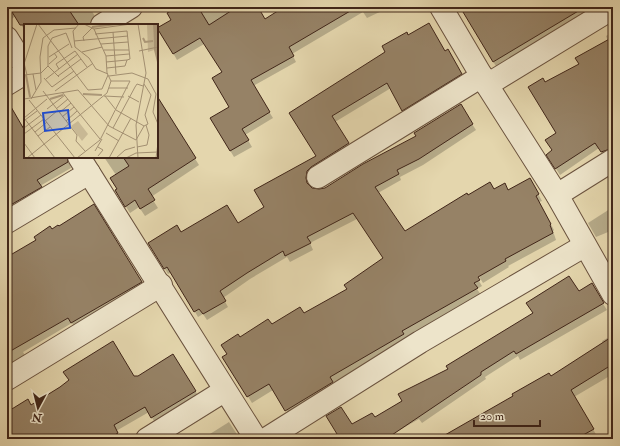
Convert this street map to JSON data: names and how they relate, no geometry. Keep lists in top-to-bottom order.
{
  "scale_bar": "20 m",
  "north": "bottom"
}
